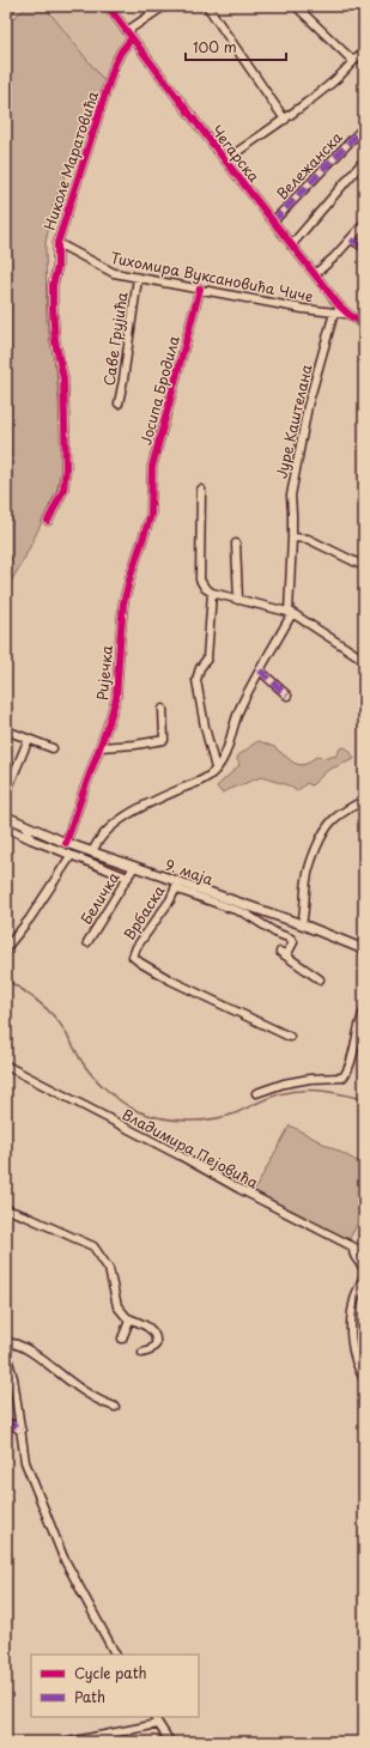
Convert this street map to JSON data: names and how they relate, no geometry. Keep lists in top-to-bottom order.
{
  "streets": {
    "main road": ["9. маја"],
    "street": [
      "Чегарска",
      "Николе Маратовића",
      "Вележанска",
      "Тихомира Вуксановића Чиче",
      "Саве Грујића",
      "Јосипа Бродила",
      "Јуре Каштелана",
      "Ријечка",
      "Беличка",
      "Врбаска",
      "Владимира Пејовића"
    ]
  },
  "crossings": [
    ["Чегарска", "Николе Маратовића"],
    ["Чегарска", "Вележанска"],
    ["Чегарска", "Тихомира Вуксановића Чиче"],
    ["Николе Маратовића", "Тихомира Вуксановића Чиче"],
    ["Тихомира Вуксановића Чиче", "Саве Грујића"],
    ["Тихомира Вуксановића Чиче", "Јосипа Бродила"],
    ["Тихомира Вуксановића Чиче", "Јуре Каштелана"],
    ["Јосипа Бродила", "Ријечка"],
    ["Ријечка", "9. маја"],
    ["9. маја", "Беличка"],
    ["9. маја", "Врбаска"]
  ],
  "legend": ["Cycle path", "Path"],
  "scale_bar": "100 m"
}
